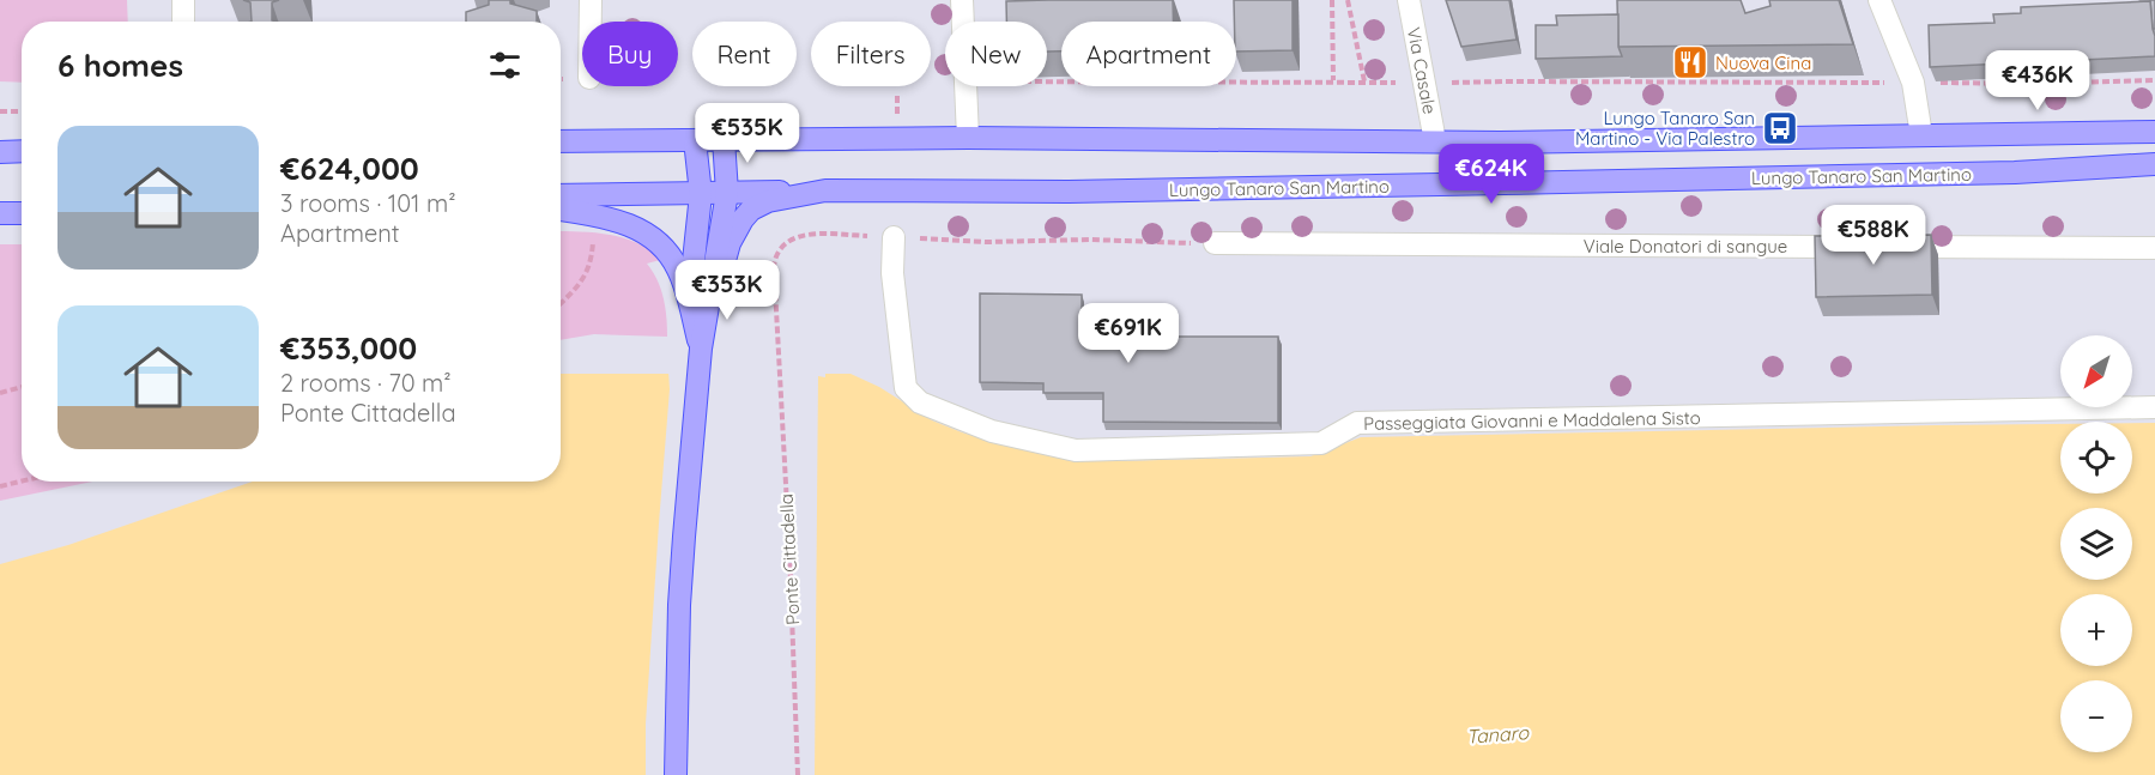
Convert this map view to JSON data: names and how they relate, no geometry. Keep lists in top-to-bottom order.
{
  "streets": {
    "main road": ["Lungo Tanaro San Martino"],
    "street": ["Via Casale", "Viale Donatori di sangue", "Passeggiata Giovanni e Maddalena Sisto"],
    "path": ["Ponte Cittadella"]
  },
  "crossings": [
    ["Viale Donatori di sangue", "Ponte Cittadella"],
    ["Passeggiata Giovanni e Maddalena Sisto", "Ponte Cittadella"]
  ],
  "water": ["Tanaro"],
  "places": {
    "restaurant": ["Nuova Cina"],
    "bus stop": ["Lungo Tanaro San Martino - Via Palestro"]
  },
  "north": "bottom left",
  "page": {
    "chip": [
      "Buy",
      "Rent",
      "Filters",
      "New",
      "Apartment"
    ],
    "heading": "6 homes",
    "price": [
      "€436K",
      "€535K",
      "€624K",
      "€588K",
      "€353K",
      "€691K"
    ],
    "list": [
      {
        "name": "€624,000",
        "note": "3 rooms · 101 m² · Apartment"
      },
      {
        "name": "€353,000",
        "note": "2 rooms · 70 m² · Ponte Cittadella"
      }
    ],
    "map_buttons": ["+", "−"]
  }
}
